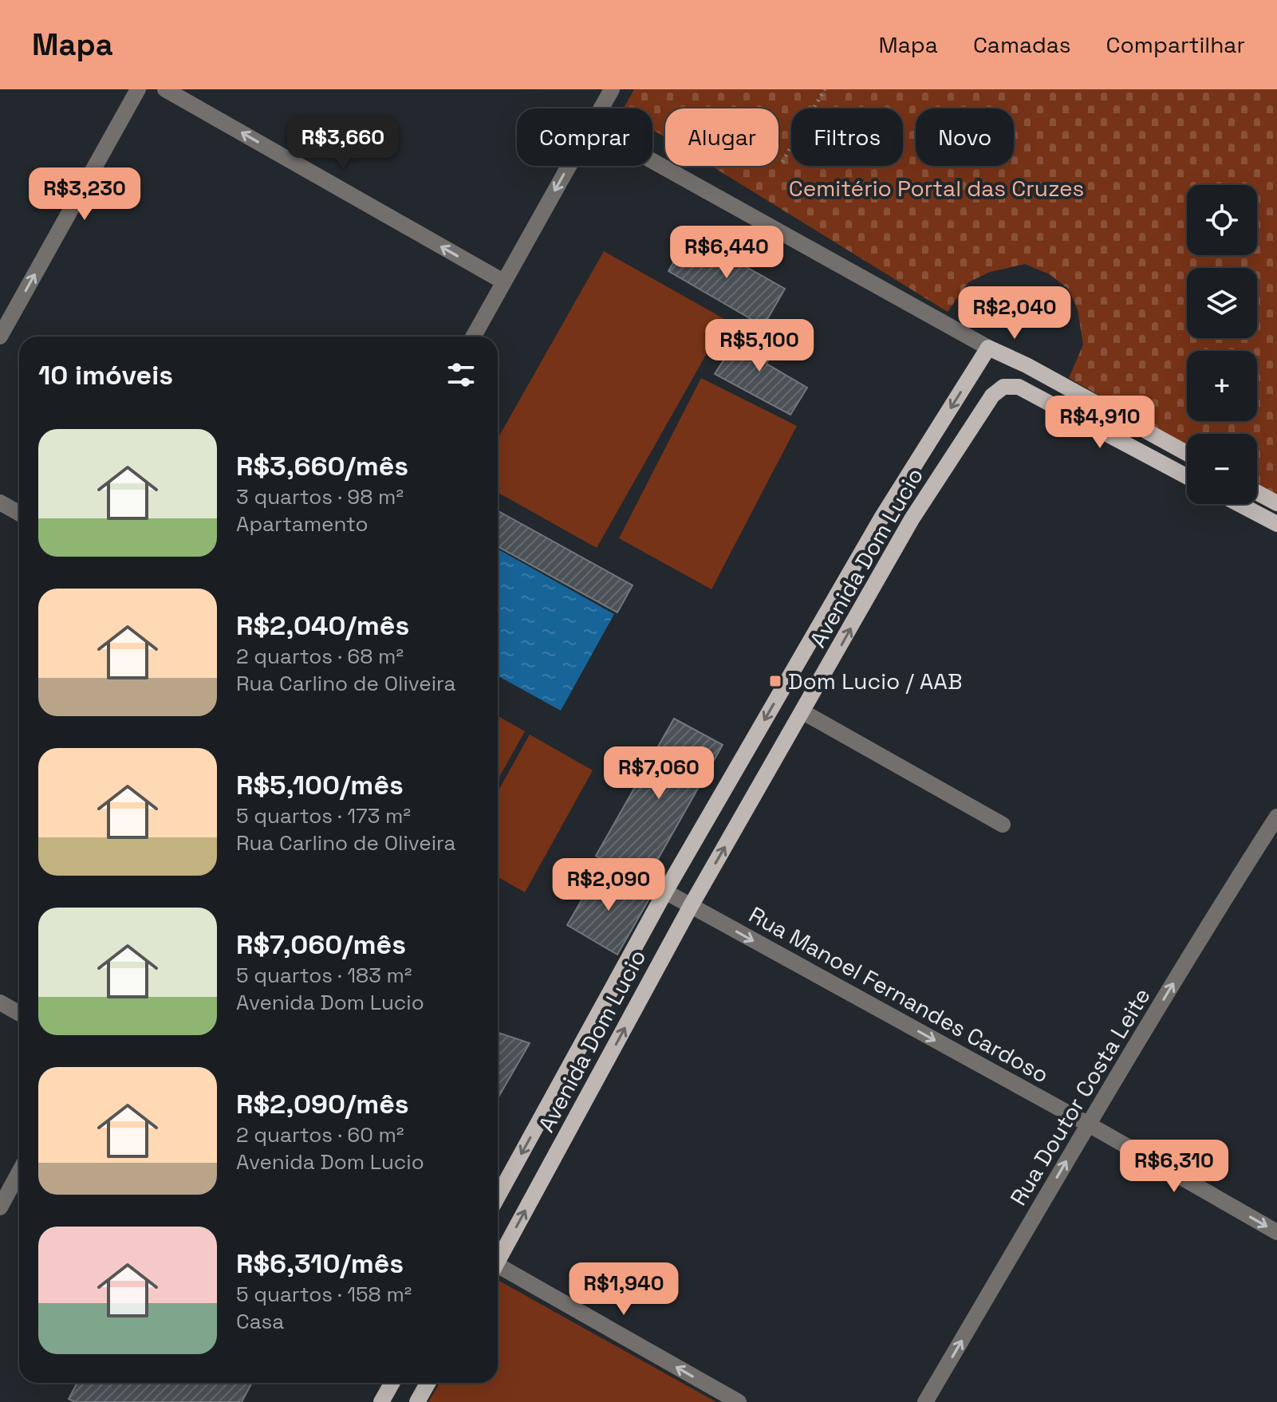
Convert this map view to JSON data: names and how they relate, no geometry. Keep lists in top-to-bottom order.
{
  "streets": {
    "main road": ["Avenida Dom Lucio"],
    "street": ["Rua Manoel Fernandes Cardoso", "Rua Doutor Costa Leite"]
  },
  "crossings": [
    ["Avenida Dom Lucio", "Rua Manoel Fernandes Cardoso"],
    ["Rua Manoel Fernandes Cardoso", "Rua Doutor Costa Leite"]
  ],
  "one_way": ["Rua Manoel Fernandes Cardoso", "Rua Doutor Costa Leite"],
  "parks": ["Cemitério Portal das Cruzes"],
  "places": {
    "transit": ["Dom Lucio / AAB"]
  },
  "page": {
    "header": "Mapa",
    "nav": ["Mapa", "Camadas", "Compartilhar"],
    "chip": [
      "Comprar",
      "Alugar",
      "Filtros",
      "Novo"
    ],
    "price": [
      "R$3,660",
      "R$3,230",
      "R$6,440",
      "R$2,040",
      "R$5,100",
      "R$4,910",
      "R$7,060",
      "R$2,090",
      "R$6,310",
      "R$1,940"
    ],
    "map_buttons": ["+", "−"],
    "heading": "10 imóveis",
    "list": [
      {
        "name": "R$3,660/mês",
        "note": "3 quartos · 98 m² · Apartamento"
      },
      {
        "name": "R$2,040/mês",
        "note": "2 quartos · 68 m² · Rua Carlino de Oliveira"
      },
      {
        "name": "R$5,100/mês",
        "note": "5 quartos · 173 m² · Rua Carlino de Oliveira"
      },
      {
        "name": "R$7,060/mês",
        "note": "5 quartos · 183 m² · Avenida Dom Lucio"
      },
      {
        "name": "R$2,090/mês",
        "note": "2 quartos · 60 m² · Avenida Dom Lucio"
      },
      {
        "name": "R$6,310/mês",
        "note": "5 quartos · 158 m² · Casa"
      }
    ]
  }
}
